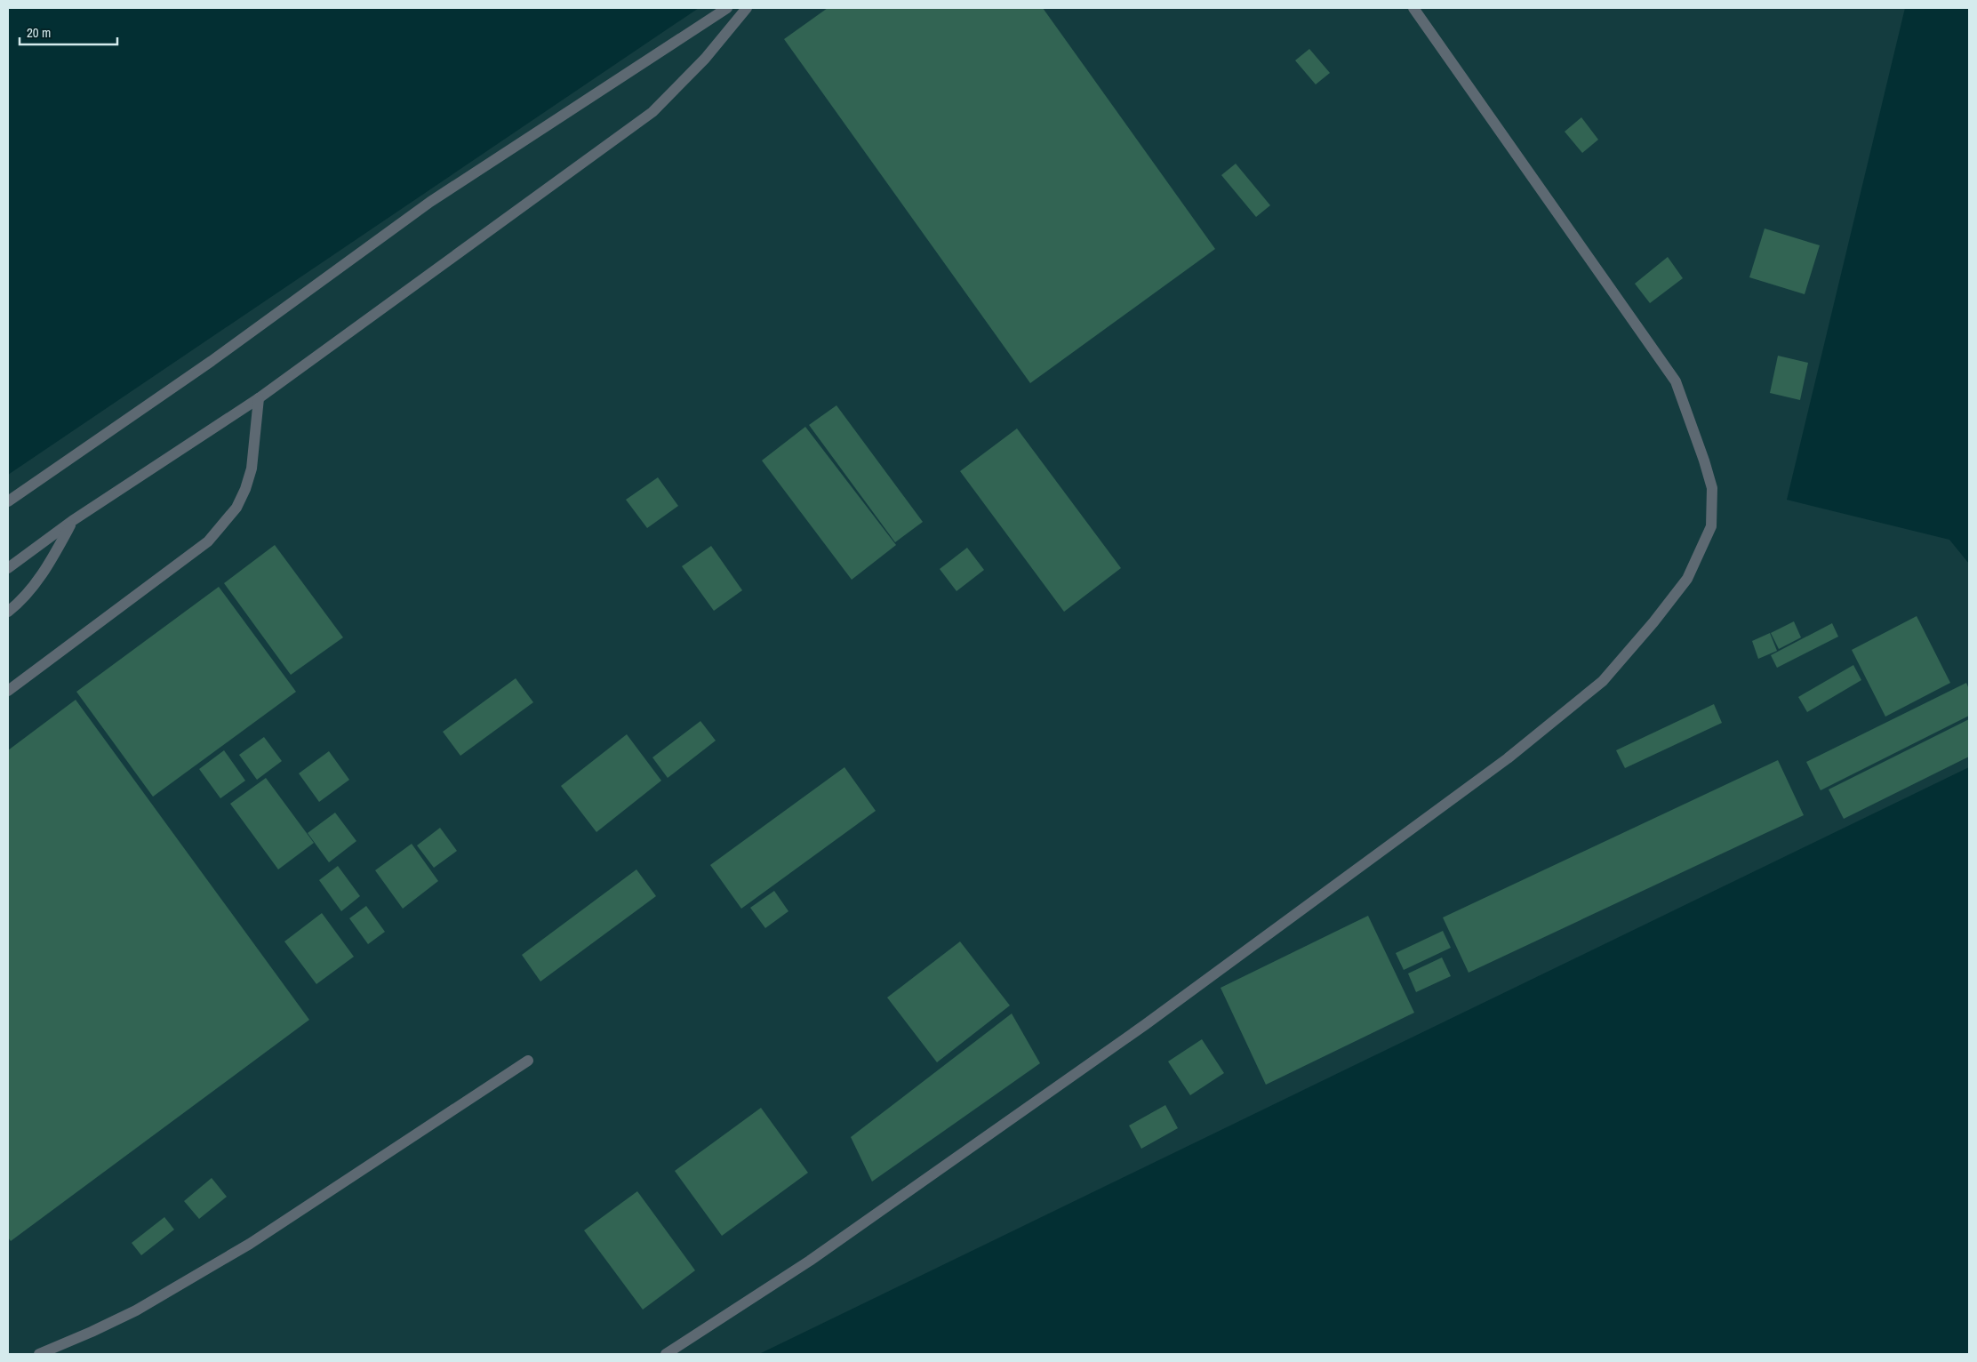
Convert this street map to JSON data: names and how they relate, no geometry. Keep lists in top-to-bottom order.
{
  "scale_bar": "20 m"
}
